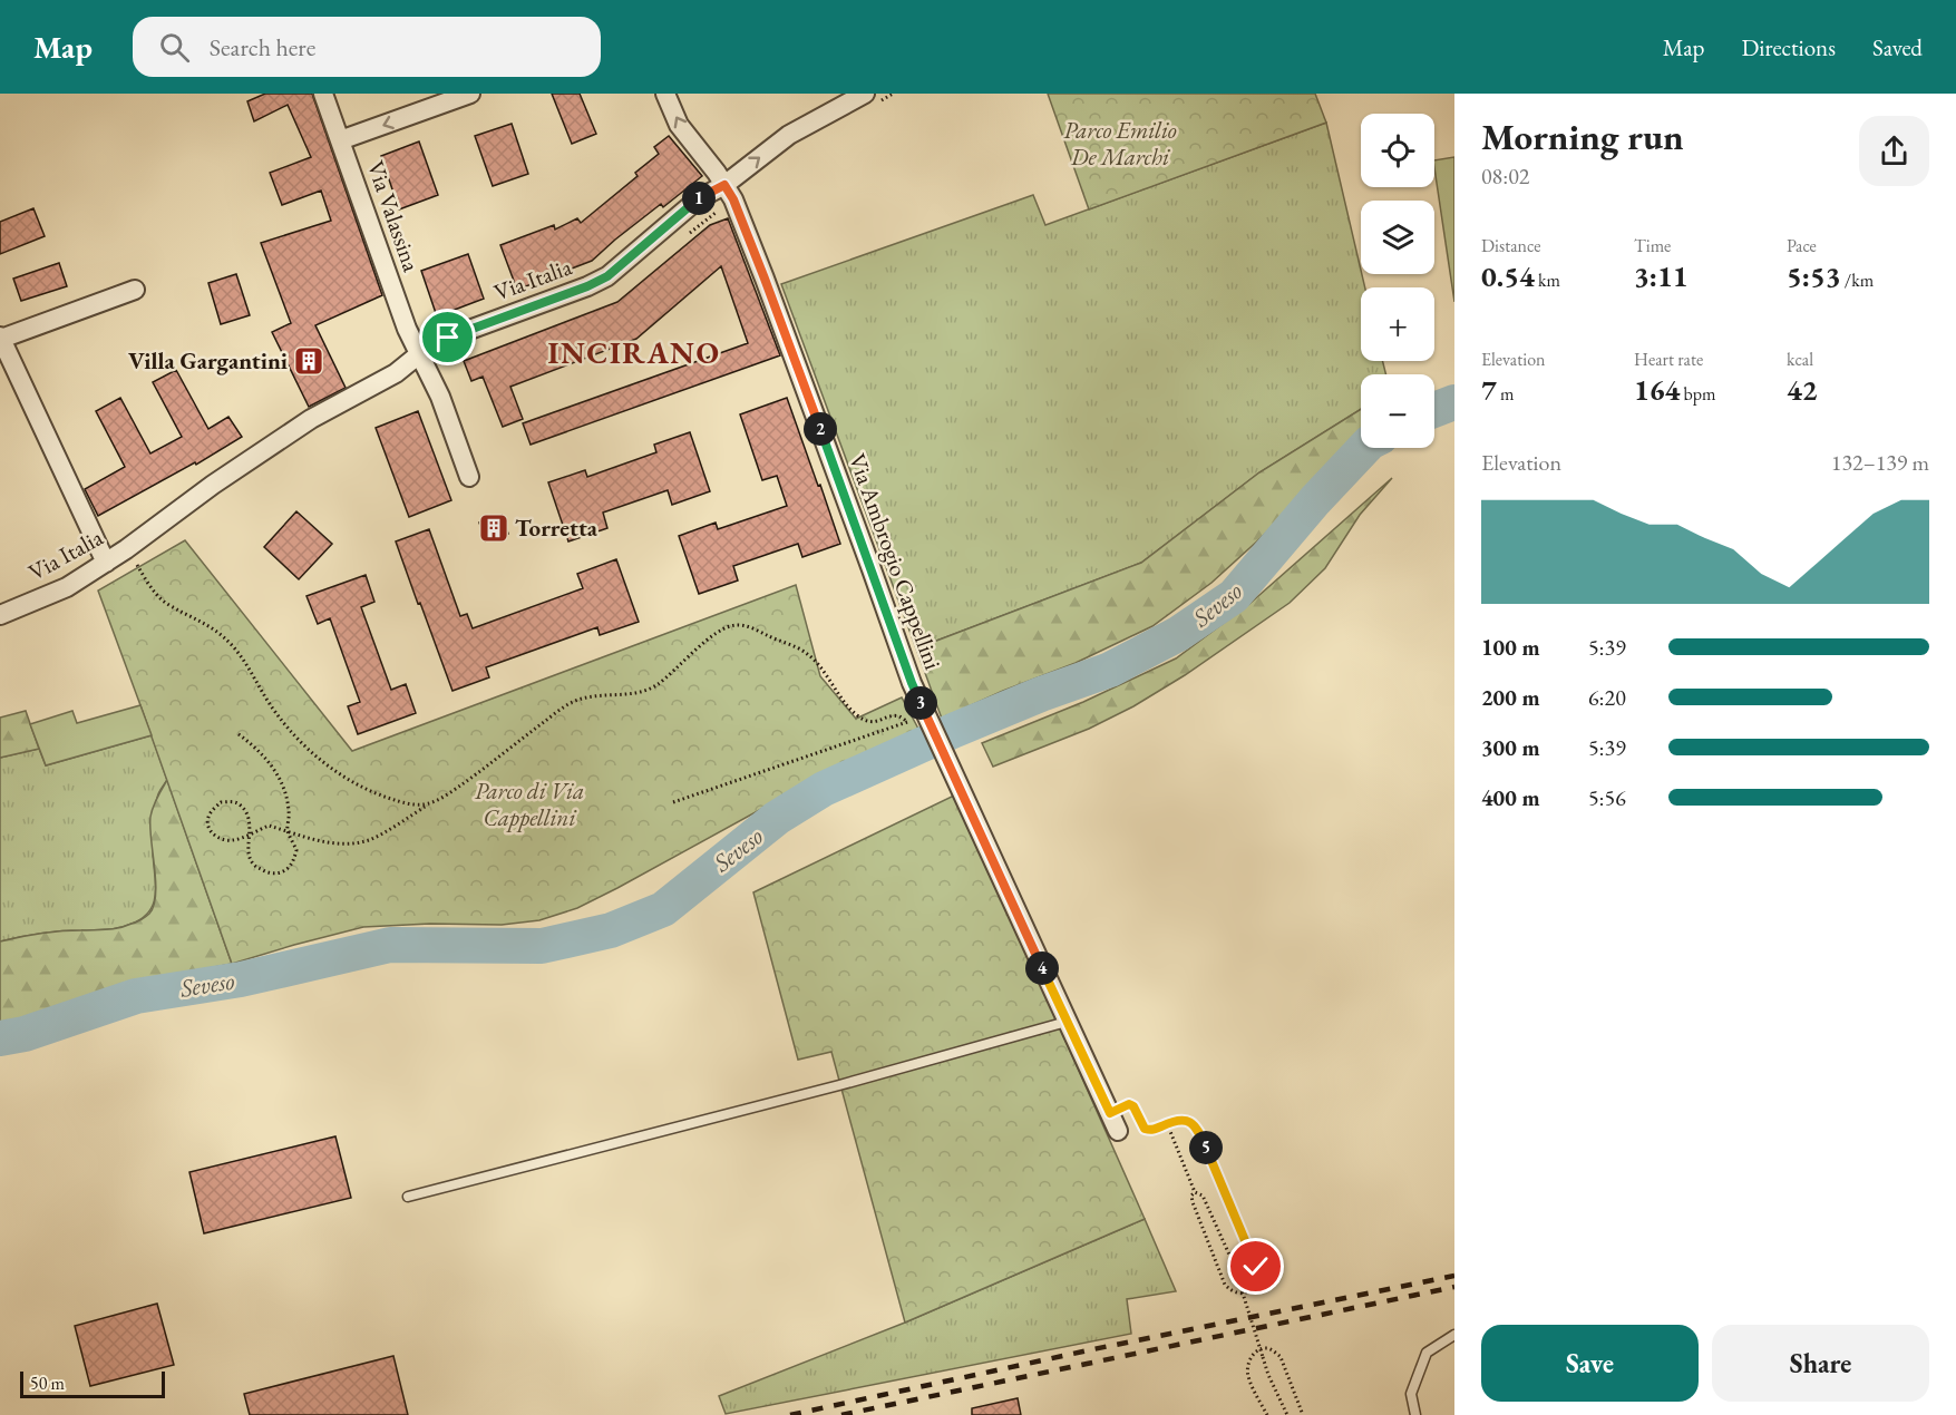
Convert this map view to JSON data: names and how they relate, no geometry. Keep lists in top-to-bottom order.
{
  "streets": {
    "street": ["Via Valassina", "Via Italia", "Via Ambrogio Cappellini"]
  },
  "crossings": [
    ["Via Valassina", "Via Italia"],
    ["Via Italia", "Via Ambrogio Cappellini"]
  ],
  "districts": ["INCIRANO"],
  "water": ["Seveso"],
  "parks": ["Parco Emilio De Marchi", "Parco di Via Cappellini"],
  "places": {
    "building": ["Villa Gargantini", "Torretta"]
  },
  "scale_bar": "50 m",
  "page": {
    "header": "Map",
    "search": "Search here",
    "nav": ["Map", "Directions", "Saved"],
    "heading": ["Morning run", "08:02"],
    "map_buttons": ["+", "−"],
    "pins": [
      "1",
      "2",
      "3",
      "4",
      "5"
    ],
    "stats": [
      ["Distance", "0.54 km"],
      ["Time", "3:11"],
      ["Pace", "5:53 /km"],
      ["Elevation", "7 m"],
      ["Heart rate", "164 bpm"],
      ["kcal", "42"]
    ],
    "chart": ["Elevation", "132–139 m"],
    "list": [
      {
        "name": "100 m",
        "note": "5:39"
      },
      {
        "name": "200 m",
        "note": "6:20"
      },
      {
        "name": "300 m",
        "note": "5:39"
      },
      {
        "name": "400 m",
        "note": "5:56"
      }
    ],
    "buttons": ["Save", "Share"],
    "scale": "50 m"
  }
}
